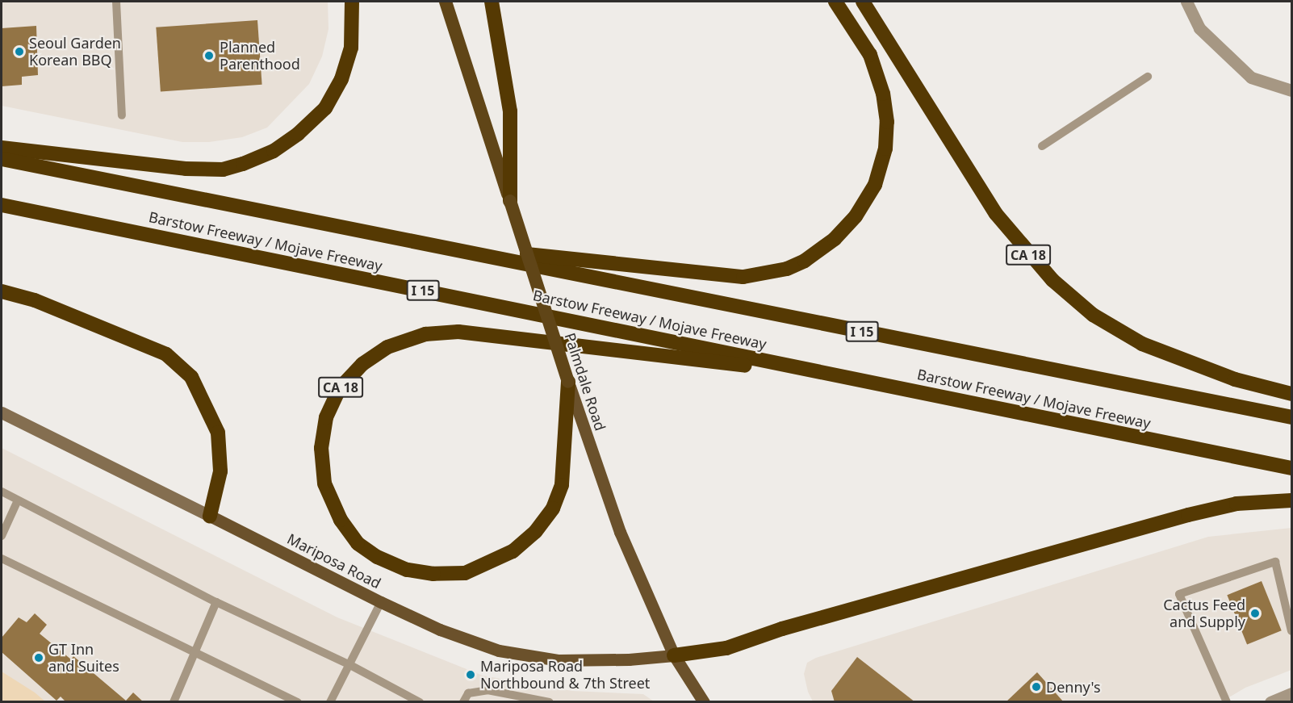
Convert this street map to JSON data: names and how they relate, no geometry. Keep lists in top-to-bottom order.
{
  "streets": {
    "highway": [
      "Barstow Freeway / Mojave Freeway",
      "CA 18",
      "I 15",
      "Palmdale Road"
    ],
    "main road": ["Mariposa Road"]
  },
  "crossings": [
    ["Barstow Freeway / Mojave Freeway", "CA 18"],
    ["CA 18", "Palmdale Road"],
    ["Palmdale Road", "Mariposa Road"]
  ],
  "places": [
    "Seoul Garden Korean BBQ",
    "Planned Parenthood",
    "Cactus Feed and Supply",
    "GT Inn and Suites",
    "Mariposa Road Northbound & 7th Street",
    "Denny's"
  ]
}
